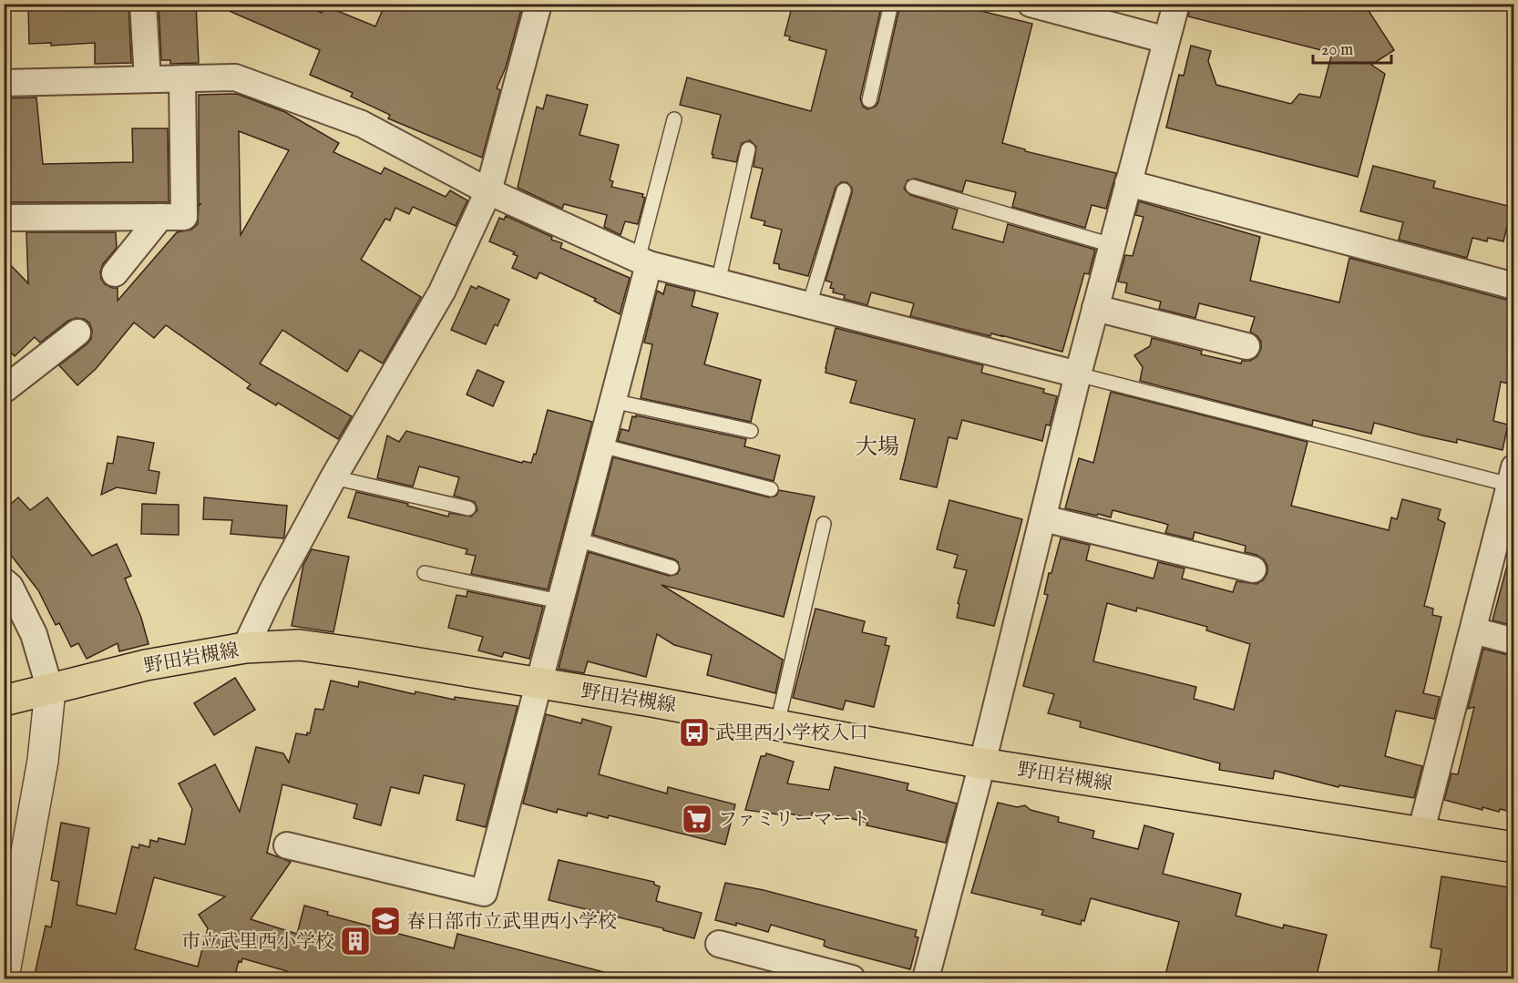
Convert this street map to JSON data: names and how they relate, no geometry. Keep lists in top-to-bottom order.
{
  "streets": {
    "main road": ["野田岩槻線"]
  },
  "districts": ["大場"],
  "places": {
    "bus stop": ["武里西小学校入口"],
    "supermarket": ["ファミリーマート"],
    "school or university": ["春日部市立武里西小学校"],
    "building": ["市立武里西小学校"]
  },
  "scale_bar": "20 m"
}
